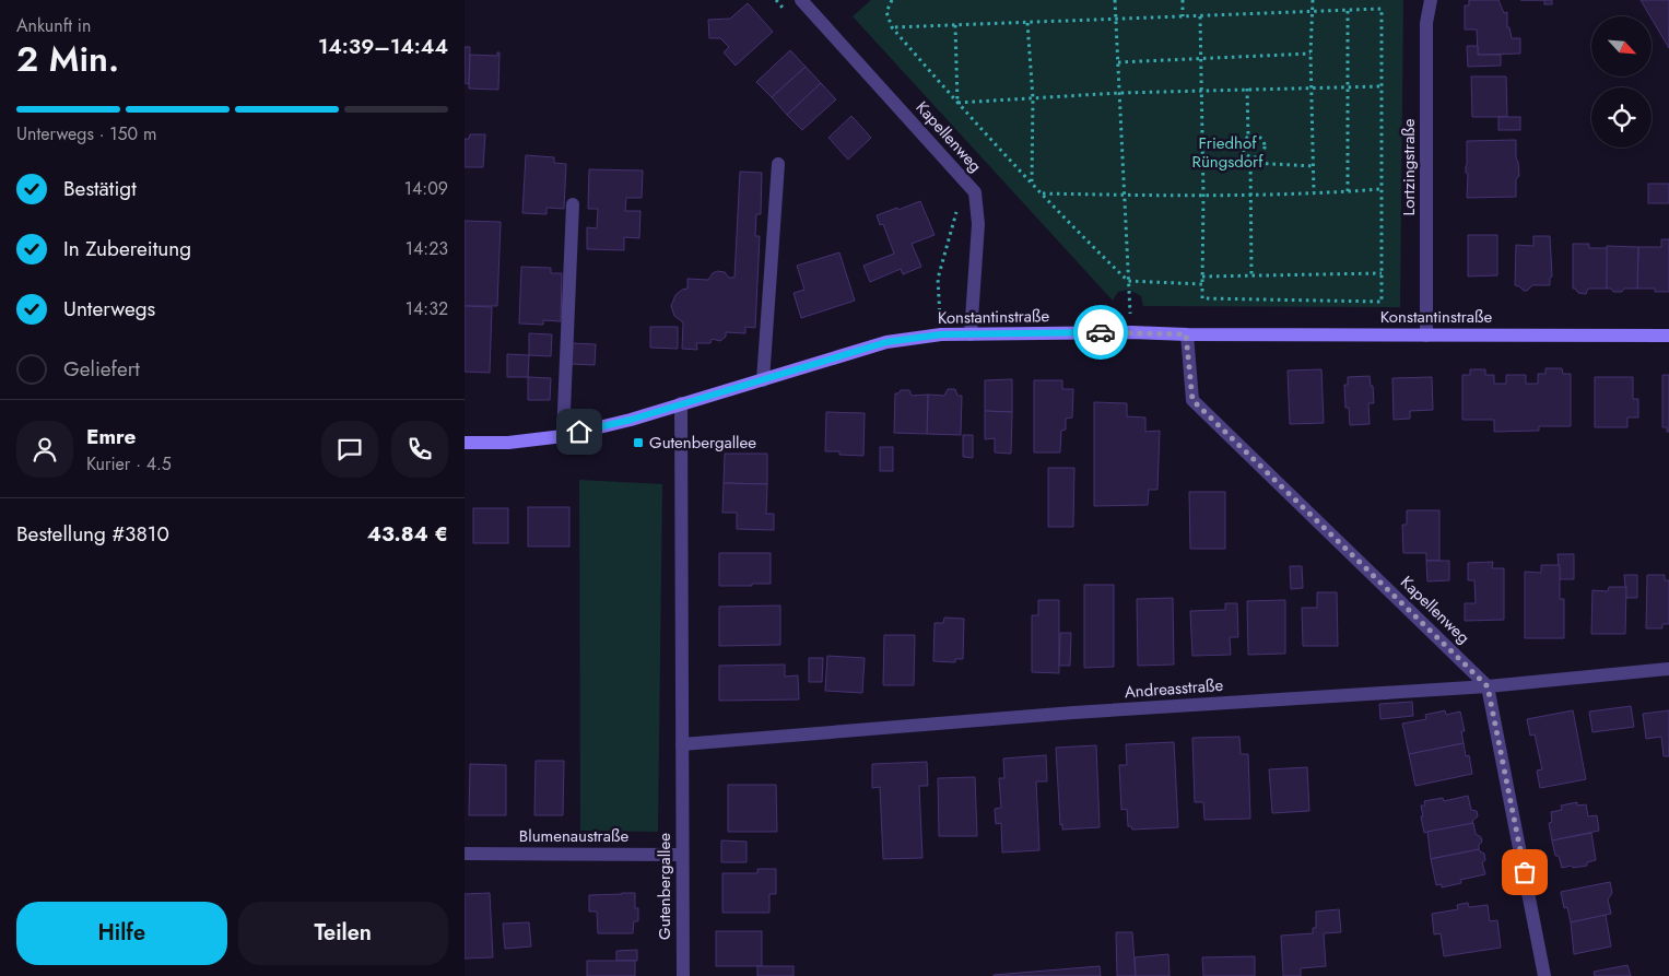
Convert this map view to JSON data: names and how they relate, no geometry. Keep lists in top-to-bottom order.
{
  "streets": {
    "main road": ["Konstantinstraße"],
    "street": [
      "Kapellenweg",
      "Lortzingstraße",
      "Andreasstraße",
      "Blumenaustraße",
      "Gutenbergallee"
    ]
  },
  "crossings": [
    ["Kapellenweg", "Konstantinstraße"],
    ["Kapellenweg", "Andreasstraße"],
    ["Lortzingstraße", "Konstantinstraße"],
    ["Konstantinstraße", "Gutenbergallee"],
    ["Andreasstraße", "Gutenbergallee"],
    ["Blumenaustraße", "Gutenbergallee"]
  ],
  "parks": ["Friedhof Rüngsdorf"],
  "places": {
    "transit": ["Gutenbergallee"]
  },
  "north": "bottom right",
  "page": {
    "heading": ["2 Min.", "Ankunft in", "14:39–14:44"],
    "panel": [
      "Emre",
      "Kurier · 4.5",
      "Bestellung #3810",
      "43.84 €"
    ],
    "bar": "Unterwegs · 150 m",
    "list": [
      ["Bestätigt", "14:09"],
      ["In Zubereitung", "14:23"],
      ["Unterwegs", "14:32"],
      "Geliefert"
    ],
    "buttons": ["Hilfe", "Teilen"]
  }
}
